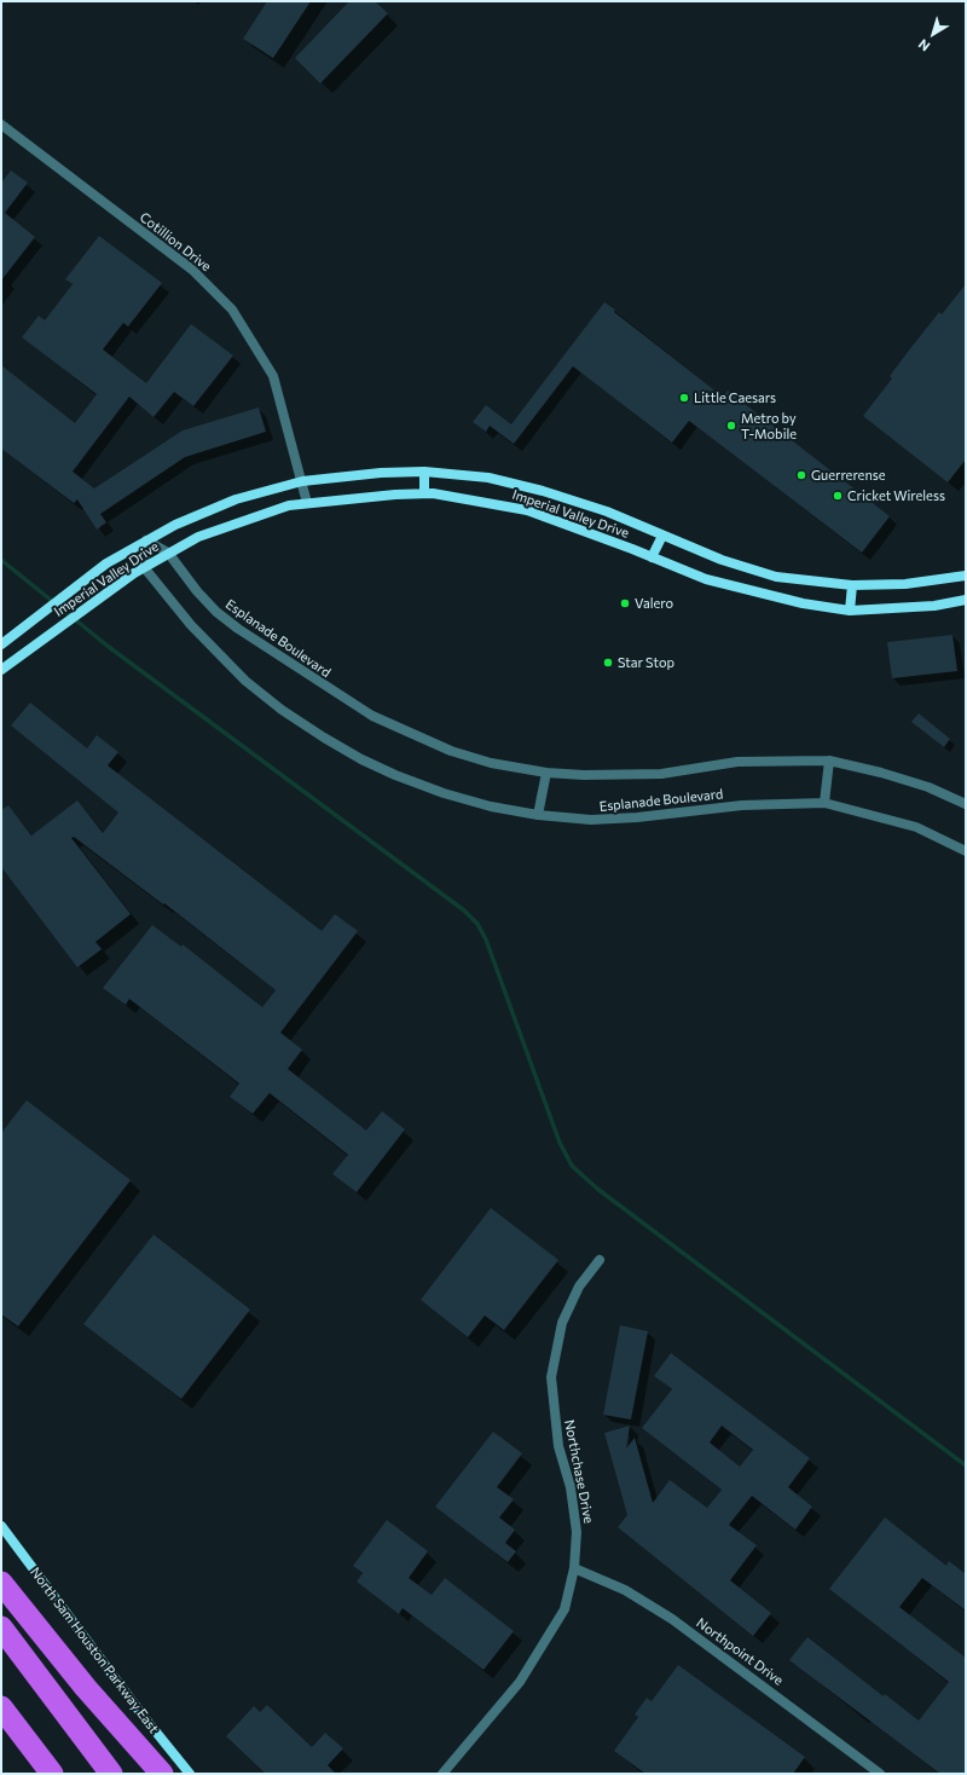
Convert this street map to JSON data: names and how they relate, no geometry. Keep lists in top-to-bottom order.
{
  "streets": {
    "main road": ["Imperial Valley Drive", "North Sam Houston Parkway East"],
    "street": [
      "Cotillion Drive",
      "Esplanade Boulevard",
      "Northchase Drive",
      "Northpoint Drive"
    ]
  },
  "crossings": [
    ["Cotillion Drive", "Imperial Valley Drive"],
    ["Imperial Valley Drive", "Esplanade Boulevard"],
    ["Northchase Drive", "Northpoint Drive"]
  ],
  "places": [
    "Little Caesars",
    "Metro by T-Mobile",
    "Guerrerense",
    "Cricket Wireless",
    "Valero",
    "Star Stop"
  ],
  "north": "bottom left"
}
